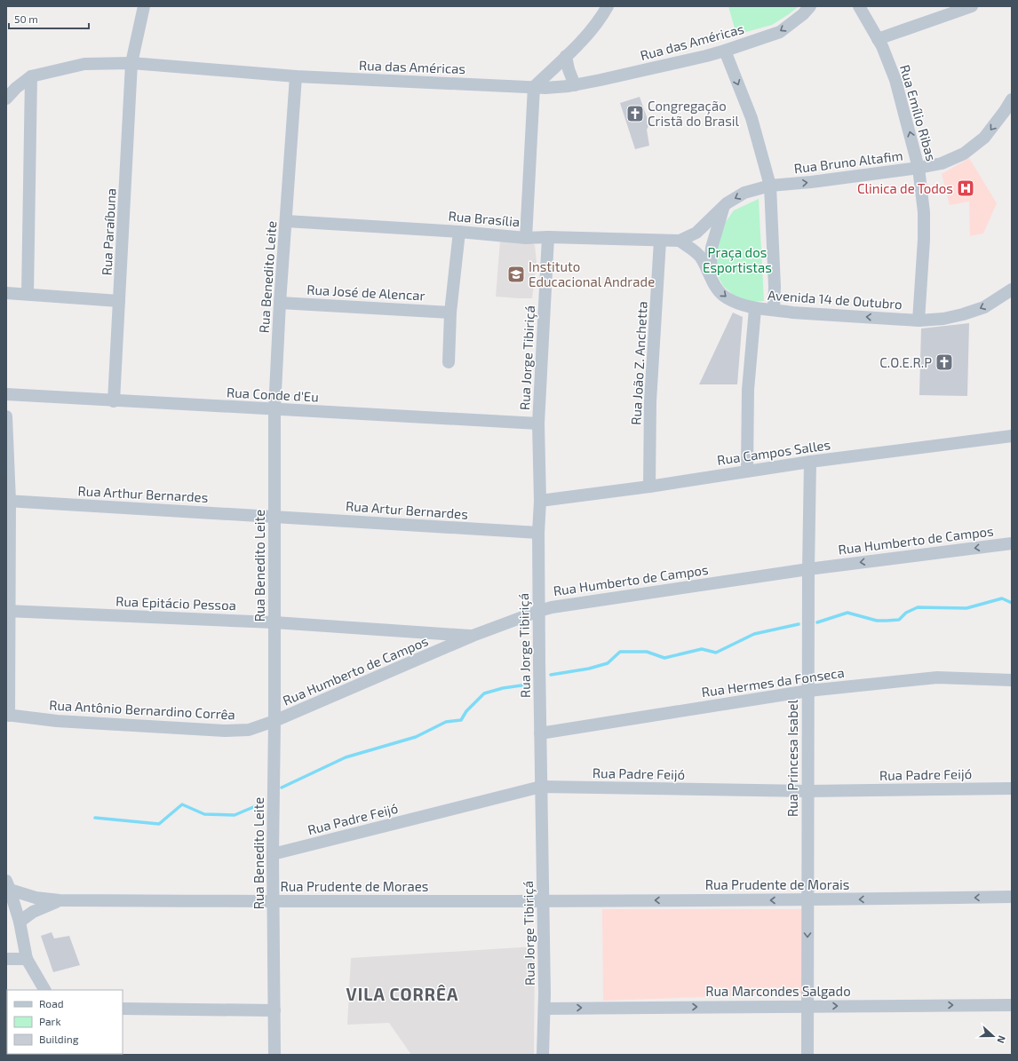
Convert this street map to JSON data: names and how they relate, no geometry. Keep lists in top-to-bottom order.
{
  "streets": {
    "street": [
      "Rua das Américas",
      "Rua Emílio Ribas",
      "Rua Bruno Altafim",
      "Rua Brasília",
      "Rua Paraíbuna",
      "Rua Benedito Leite",
      "Rua José de Alencar",
      "Avenida 14 de Outubro",
      "Rua Jorge Tibiriçá",
      "Rua João Z. Anchetta",
      "Rua Conde d'Eu",
      "Rua Campos Salles",
      "Rua Arthur Bernardes",
      "Rua Artur Bernardes",
      "Rua Humberto de Campos",
      "Rua Epitácio Pessoa",
      "Rua Hermes da Fonseca",
      "Rua Antônio Bernardino Corrêa",
      "Rua Princesa Isabel",
      "Rua Padre Feijó",
      "Rua Prudente de Morais",
      "Rua Prudente de Moraes",
      "Rua Marcondes Salgado"
    ]
  },
  "crossings": [
    ["Rua das Américas", "Rua Paraíbuna"],
    ["Rua das Américas", "Rua Benedito Leite"],
    ["Rua Emílio Ribas", "Rua Bruno Altafim"],
    ["Rua Emílio Ribas", "Avenida 14 de Outubro"],
    ["Rua Bruno Altafim", "Rua Brasília"],
    ["Rua Bruno Altafim", "Avenida 14 de Outubro"],
    ["Rua Brasília", "Rua Benedito Leite"],
    ["Rua Brasília", "Avenida 14 de Outubro"],
    ["Rua Brasília", "Rua Jorge Tibiriçá"],
    ["Rua Brasília", "Rua João Z. Anchetta"],
    ["Rua Paraíbuna", "Rua Conde d'Eu"],
    ["Rua Benedito Leite", "Rua José de Alencar"],
    ["Rua Benedito Leite", "Rua Conde d'Eu"],
    ["Rua Benedito Leite", "Rua Arthur Bernardes"],
    ["Rua Benedito Leite", "Rua Artur Bernardes"],
    ["Rua Benedito Leite", "Rua Humberto de Campos"],
    ["Rua Benedito Leite", "Rua Epitácio Pessoa"],
    ["Rua Benedito Leite", "Rua Antônio Bernardino Corrêa"],
    ["Rua Benedito Leite", "Rua Padre Feijó"],
    ["Rua Benedito Leite", "Rua Prudente de Moraes"],
    ["Rua Jorge Tibiriçá", "Rua Conde d'Eu"],
    ["Rua Jorge Tibiriçá", "Rua Campos Salles"],
    ["Rua Jorge Tibiriçá", "Rua Artur Bernardes"],
    ["Rua Jorge Tibiriçá", "Rua Humberto de Campos"],
    ["Rua Jorge Tibiriçá", "Rua Hermes da Fonseca"],
    ["Rua Jorge Tibiriçá", "Rua Padre Feijó"],
    ["Rua Jorge Tibiriçá", "Rua Prudente de Morais"],
    ["Rua Jorge Tibiriçá", "Rua Prudente de Moraes"],
    ["Rua Jorge Tibiriçá", "Rua Marcondes Salgado"],
    ["Rua João Z. Anchetta", "Rua Campos Salles"],
    ["Rua Campos Salles", "Rua Princesa Isabel"],
    ["Rua Arthur Bernardes", "Rua Artur Bernardes"],
    ["Rua Humberto de Campos", "Rua Epitácio Pessoa"],
    ["Rua Humberto de Campos", "Rua Antônio Bernardino Corrêa"],
    ["Rua Humberto de Campos", "Rua Princesa Isabel"],
    ["Rua Hermes da Fonseca", "Rua Princesa Isabel"],
    ["Rua Princesa Isabel", "Rua Padre Feijó"],
    ["Rua Princesa Isabel", "Rua Prudente de Morais"],
    ["Rua Princesa Isabel", "Rua Marcondes Salgado"],
    ["Rua Prudente de Morais", "Rua Prudente de Moraes"]
  ],
  "one_way": ["Rua Emílio Ribas", "Rua Prudente de Morais", "Rua Marcondes Salgado"],
  "districts": ["VILA CORRÊA"],
  "parks": ["Praça dos Esportistas"],
  "places": {
    "church": ["Congregação Cristã do Brasil", "C.O.E.R.P"],
    "hospital": ["Clinica de Todos"],
    "school or university": ["Instituto Educacional Andrade"]
  },
  "legend": ["Road", "Park", "Building"],
  "scale_bar": "50 m",
  "north": "right"
}
